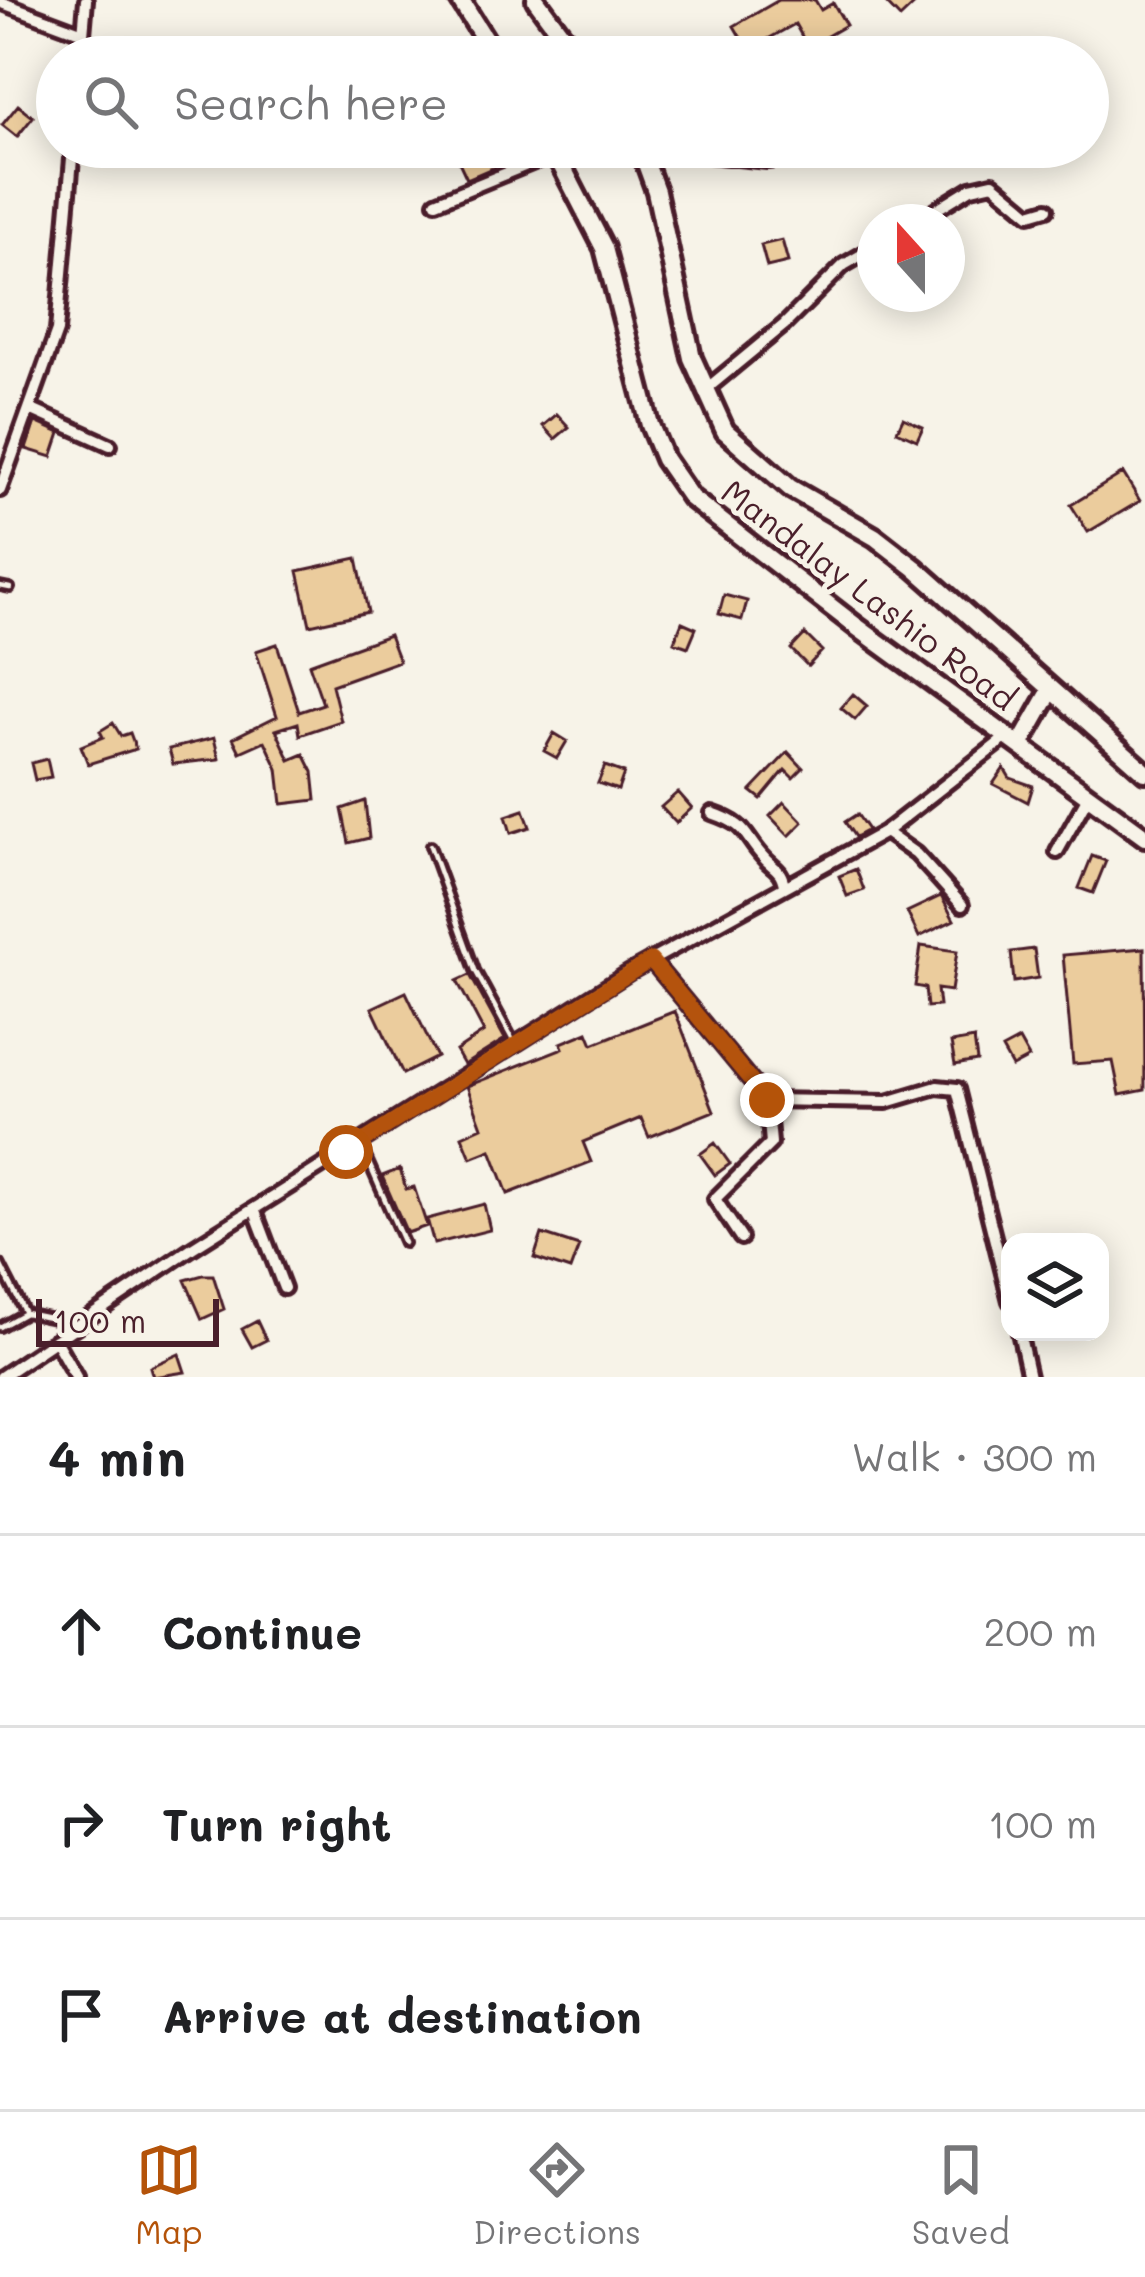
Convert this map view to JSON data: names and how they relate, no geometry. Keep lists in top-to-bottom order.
{
  "streets": {
    "highway": ["Mandalay Lashio Road"]
  },
  "scale_bar": "100 m",
  "north": "top",
  "page": {
    "search": "Search here",
    "scale": "100 m",
    "heading": ["4 min", "Walk · 300 m"],
    "list": [
      ["Continue", "200 m"],
      ["Turn right", "100 m"],
      "Arrive at destination"
    ],
    "nav": ["Map", "Directions", "Saved"]
  }
}
